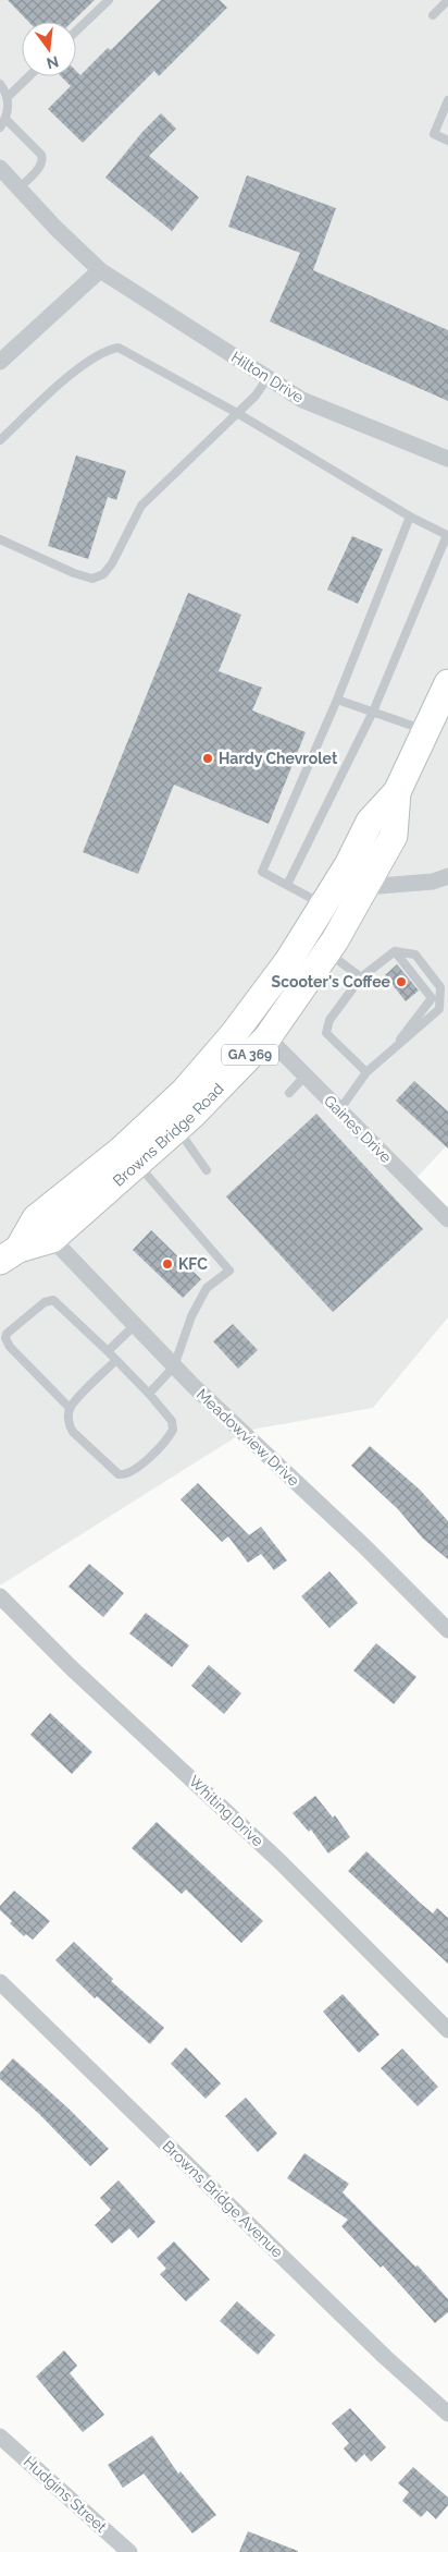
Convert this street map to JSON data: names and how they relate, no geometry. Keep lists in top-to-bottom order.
{
  "streets": {
    "main road": ["GA 369", "Browns Bridge Road"],
    "street": [
      "Hilton Drive",
      "Gaines Drive",
      "Meadowview Drive",
      "Whiting Drive",
      "Browns Bridge Avenue",
      "Hudgins Street"
    ]
  },
  "crossings": [
    ["Gaines Drive", "Browns Bridge Road"],
    ["Browns Bridge Road", "Meadowview Drive"]
  ],
  "places": ["Hardy Chevrolet", "Scooter's Coffee", "KFC"],
  "north": "bottom"
}
